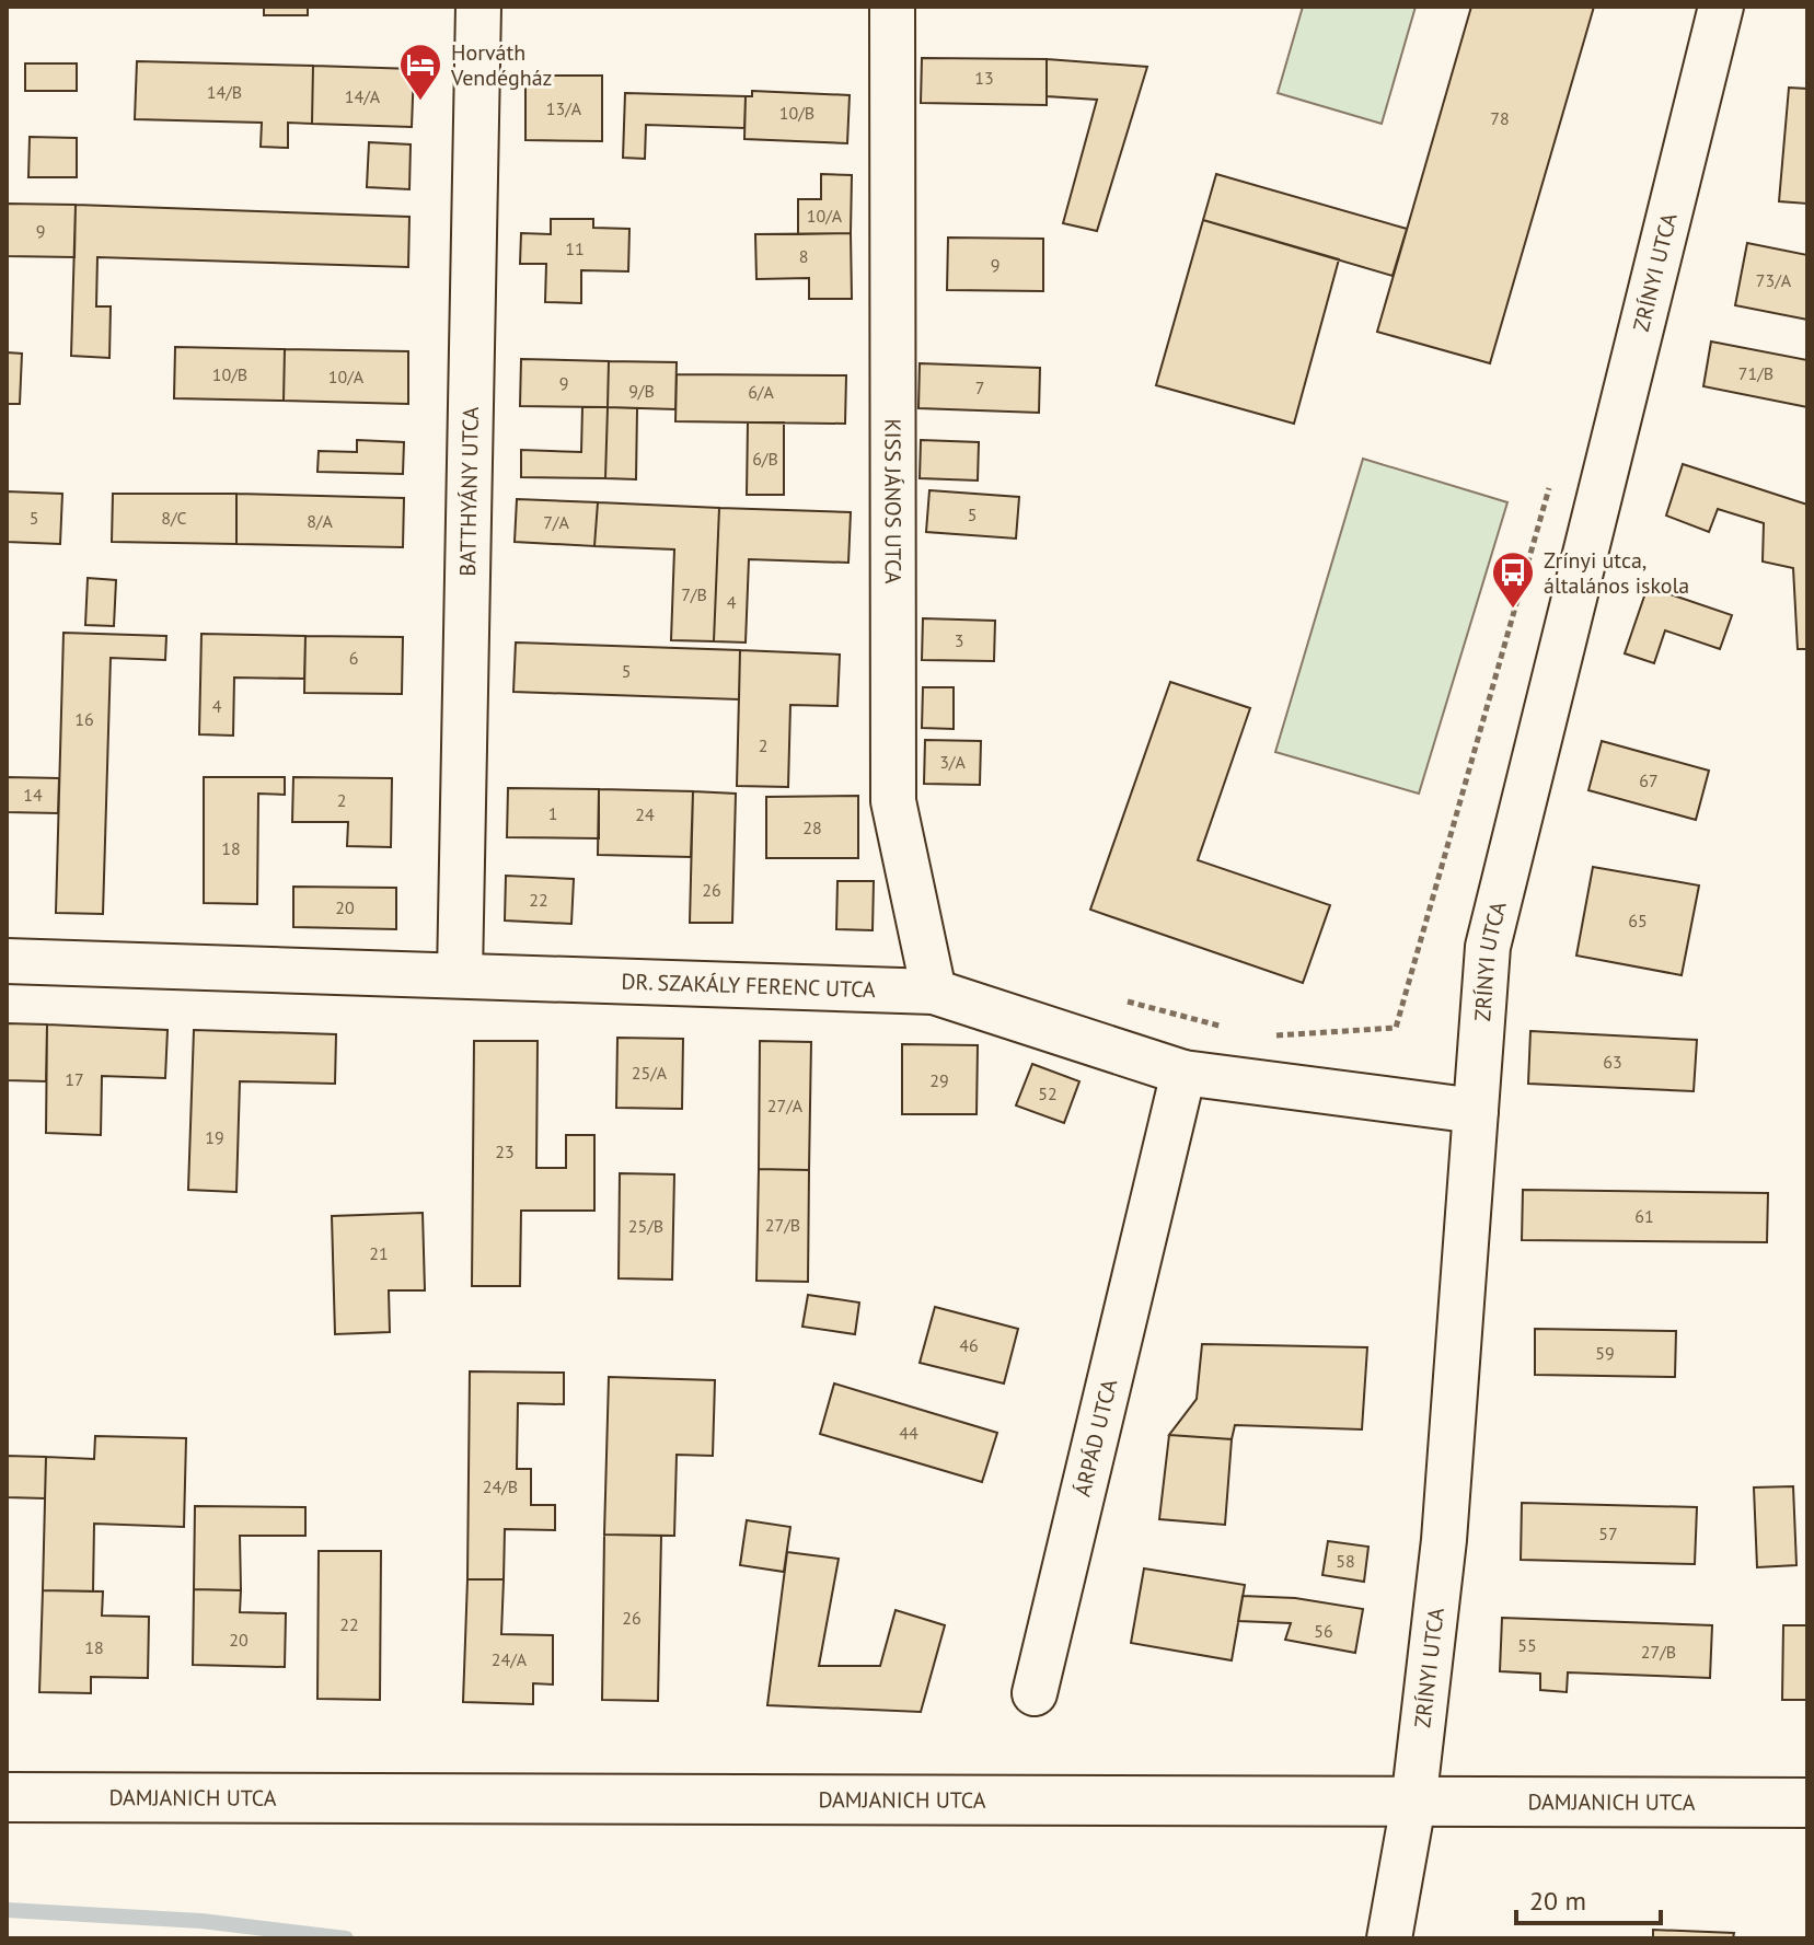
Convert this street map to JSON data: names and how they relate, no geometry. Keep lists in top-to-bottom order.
{
  "streets": {
    "street": [
      "ZRÍNYI UTCA",
      "BATTHYÁNY UTCA",
      "KISS JÁNOS UTCA",
      "DR. SZAKÁLY FERENC UTCA",
      "ÁRPÁD UTCA",
      "DAMJANICH UTCA"
    ]
  },
  "crossings": [
    ["ZRÍNYI UTCA", "DR. SZAKÁLY FERENC UTCA"],
    ["ZRÍNYI UTCA", "DAMJANICH UTCA"],
    ["BATTHYÁNY UTCA", "DR. SZAKÁLY FERENC UTCA"],
    ["KISS JÁNOS UTCA", "DR. SZAKÁLY FERENC UTCA"],
    ["DR. SZAKÁLY FERENC UTCA", "ÁRPÁD UTCA"]
  ],
  "places": {
    "hotel": ["Horváth Vendégház"],
    "bus stop": ["Zrínyi utca, általános iskola"]
  },
  "house_numbers": [
    "13",
    "14/B",
    "14/A",
    "13/A",
    "10/B",
    "78",
    "10/A",
    "9",
    "11",
    "8",
    "9",
    "73/A",
    "71/B",
    "10/B",
    "10/A",
    "9",
    "7",
    "9/B",
    "6/A",
    "6/B",
    "5",
    "5",
    "8/C",
    "8/A",
    "7/A",
    "7/B",
    "4",
    "3",
    "6",
    "5",
    "4",
    "16",
    "2",
    "3/A",
    "67",
    "14",
    "2",
    "1",
    "24",
    "28",
    "18",
    "26",
    "22",
    "20",
    "65",
    "63",
    "25/A",
    "17",
    "29",
    "52",
    "27/A",
    "19",
    "23",
    "61",
    "27/B",
    "25/B",
    "21",
    "46",
    "59",
    "44",
    "24/B",
    "57",
    "58",
    "26",
    "22",
    "56",
    "20",
    "55",
    "18",
    "27/B",
    "24/A"
  ],
  "scale_bar": "20 m"
}
